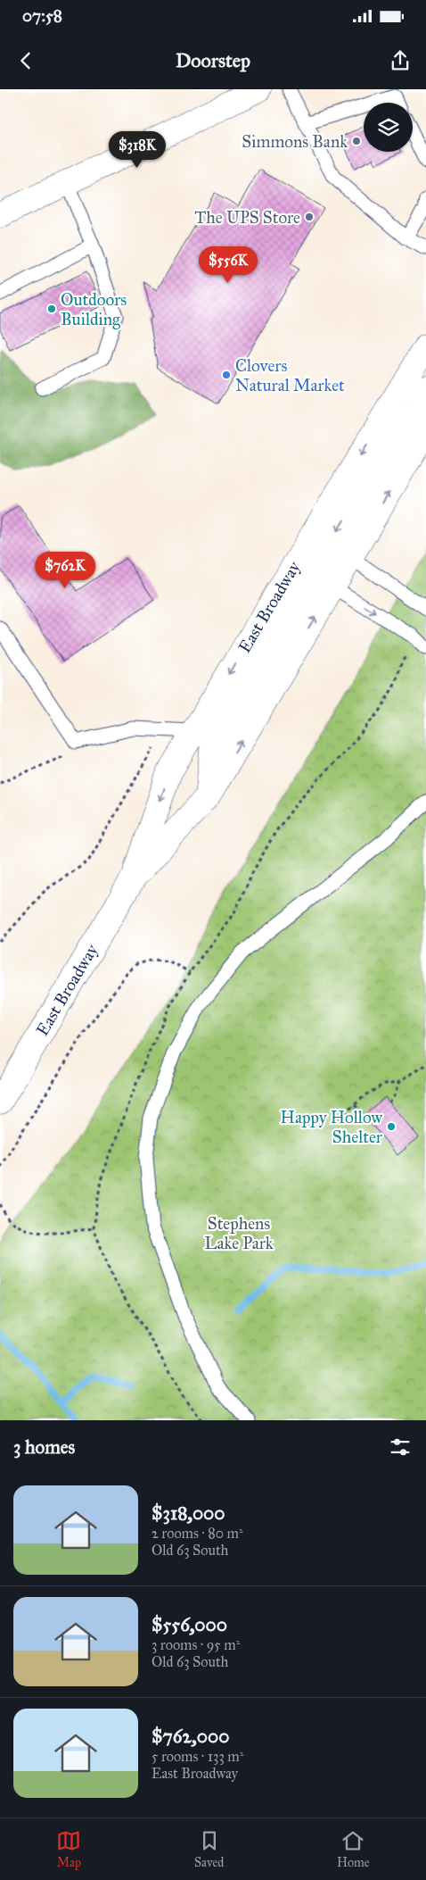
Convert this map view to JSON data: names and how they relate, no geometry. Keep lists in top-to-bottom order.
{
  "streets": {
    "main road": ["East Broadway"]
  },
  "parks": ["Stephens Lake Park"],
  "places": [
    "Simmons Bank",
    "The UPS Store",
    "Outdoors Building",
    "Clovers Natural Market",
    "Happy Hollow Shelter"
  ],
  "page": {
    "status": "07:58",
    "header": "Doorstep",
    "price": ["$318K", "$556K", "$762K"],
    "heading": "3 homes",
    "list": [
      {
        "name": "$318,000",
        "note": "2 rooms · 80 m² · Old 63 South"
      },
      {
        "name": "$556,000",
        "note": "3 rooms · 95 m² · Old 63 South"
      },
      {
        "name": "$762,000",
        "note": "5 rooms · 133 m² · East Broadway"
      }
    ],
    "tabs": ["Map", "Saved", "Home"]
  }
}
